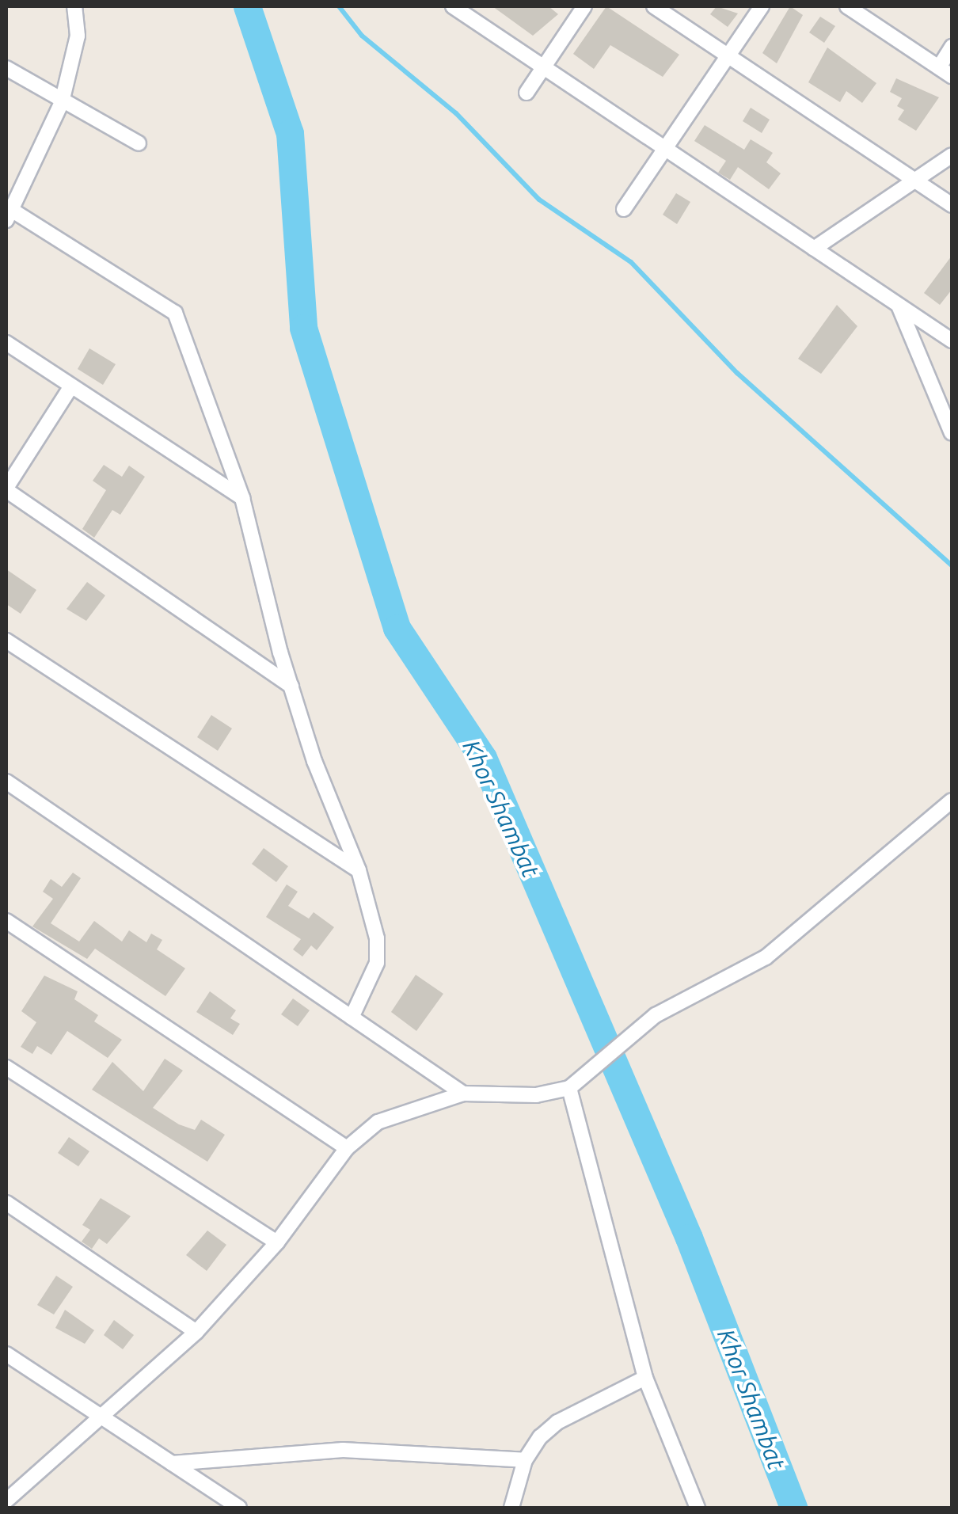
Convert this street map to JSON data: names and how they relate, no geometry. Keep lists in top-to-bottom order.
{
  "water": ["Khor Shambat"]
}
